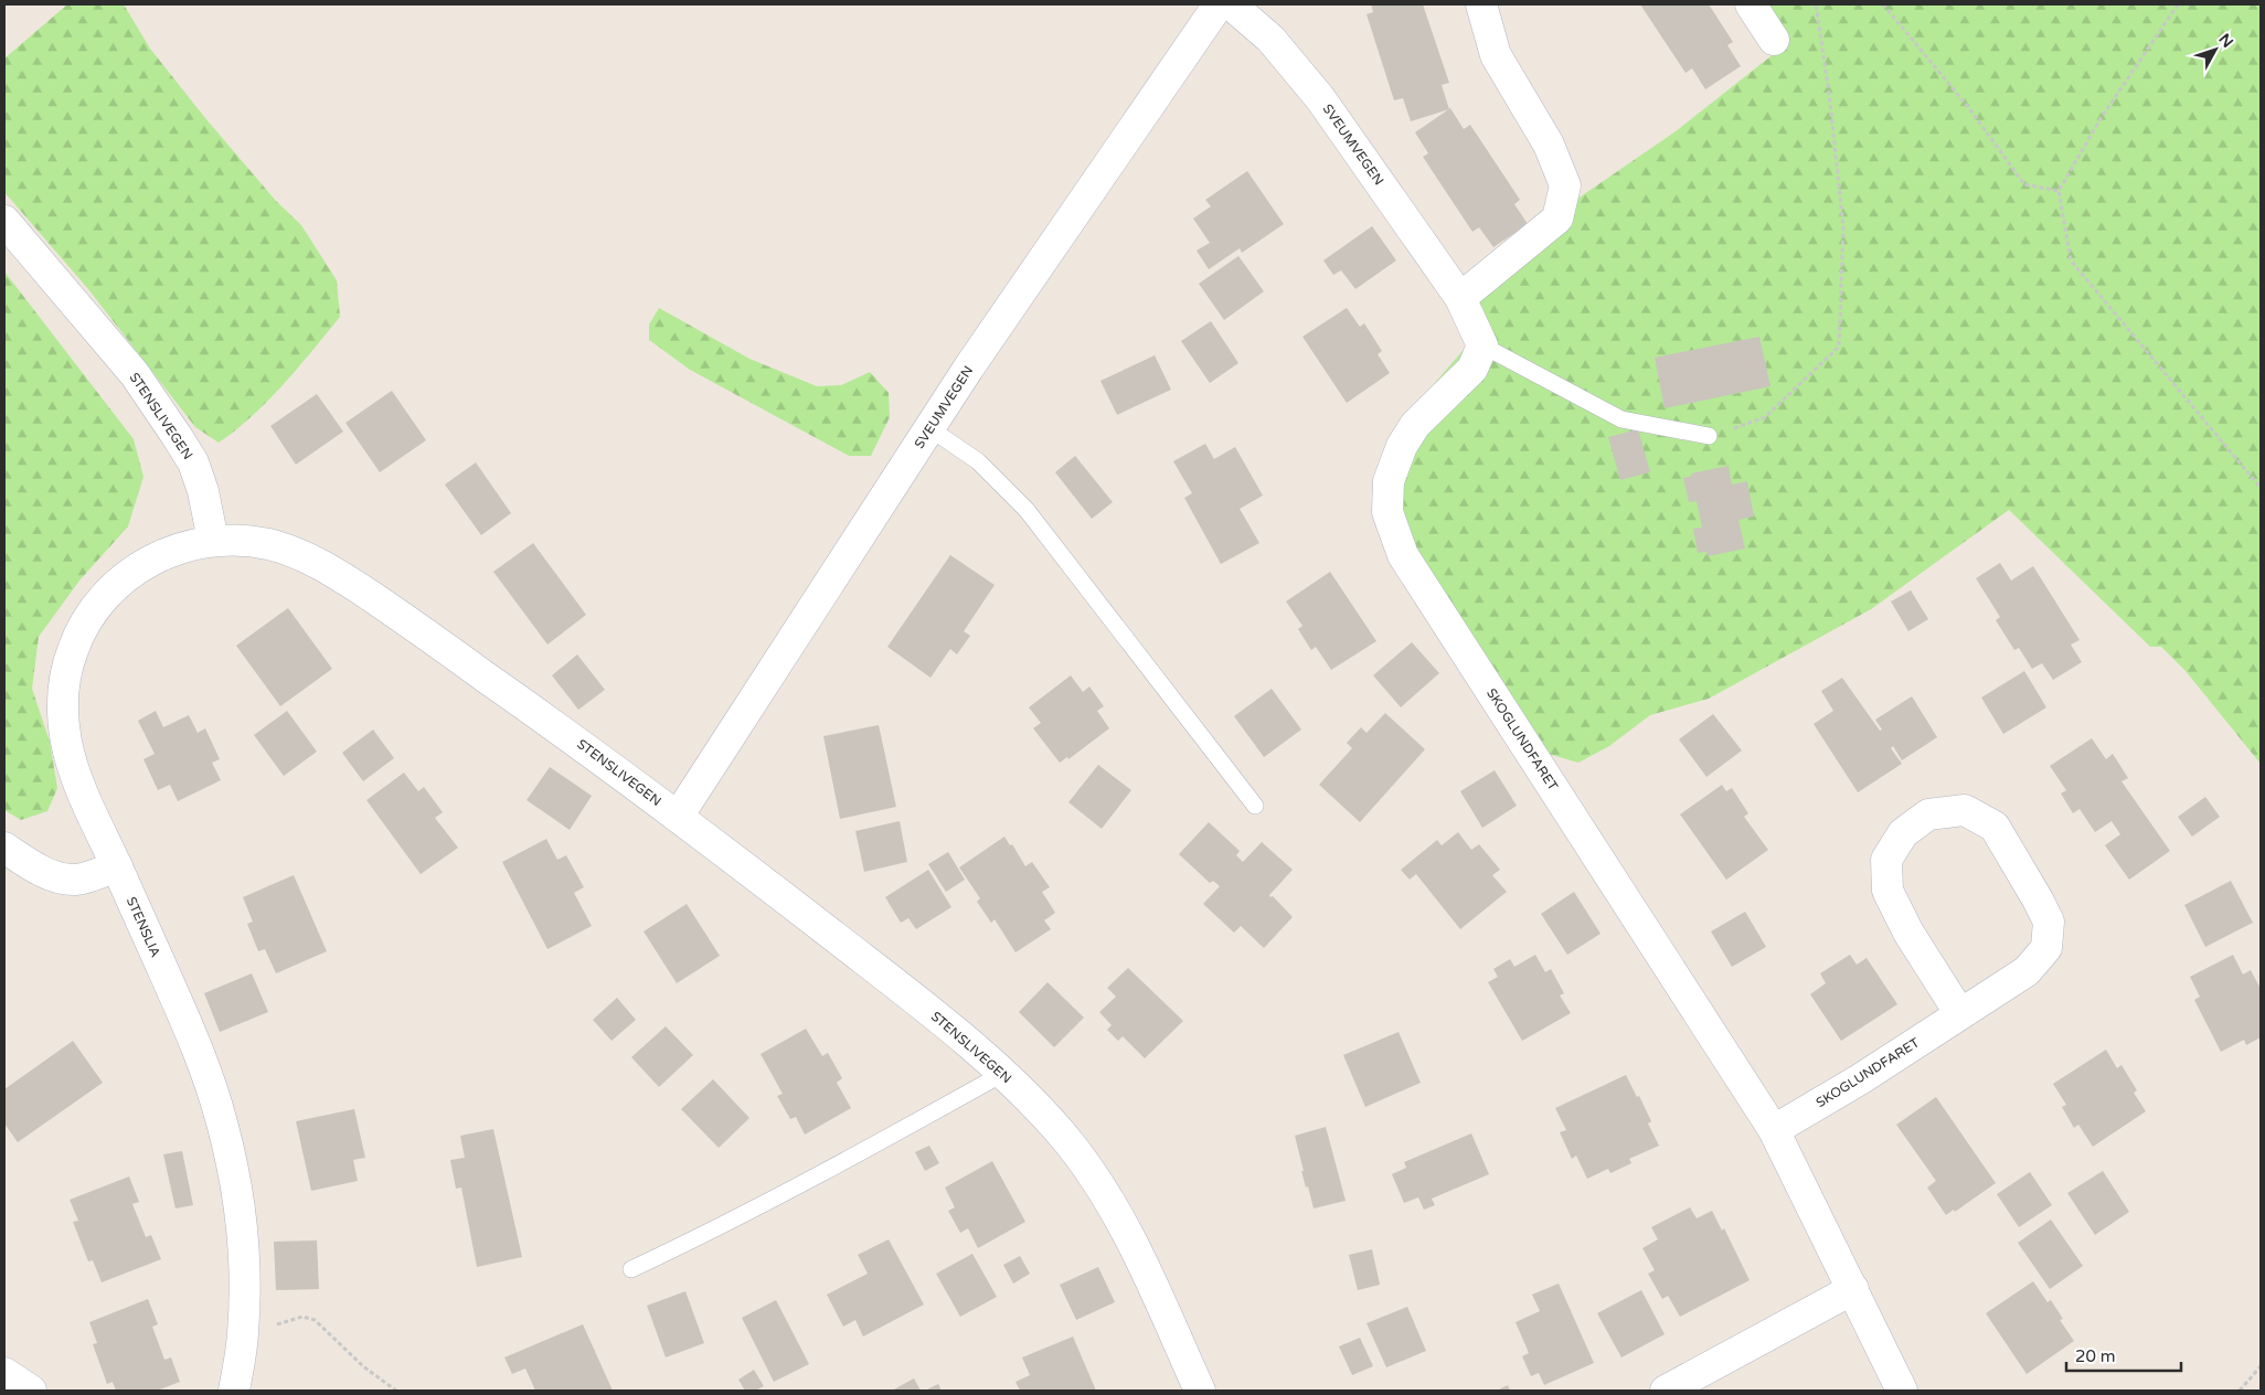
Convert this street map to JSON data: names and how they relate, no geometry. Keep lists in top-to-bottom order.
{
  "streets": {
    "street": [
      "SVEUMVEGEN",
      "STENSLIVEGEN",
      "SKOGLUNDFARET",
      "STENSLIA"
    ]
  },
  "crossings": [
    ["SVEUMVEGEN", "STENSLIVEGEN"],
    ["SVEUMVEGEN", "SKOGLUNDFARET"],
    ["STENSLIVEGEN", "STENSLIA"]
  ],
  "scale_bar": "20 m",
  "north": "top right"
}
